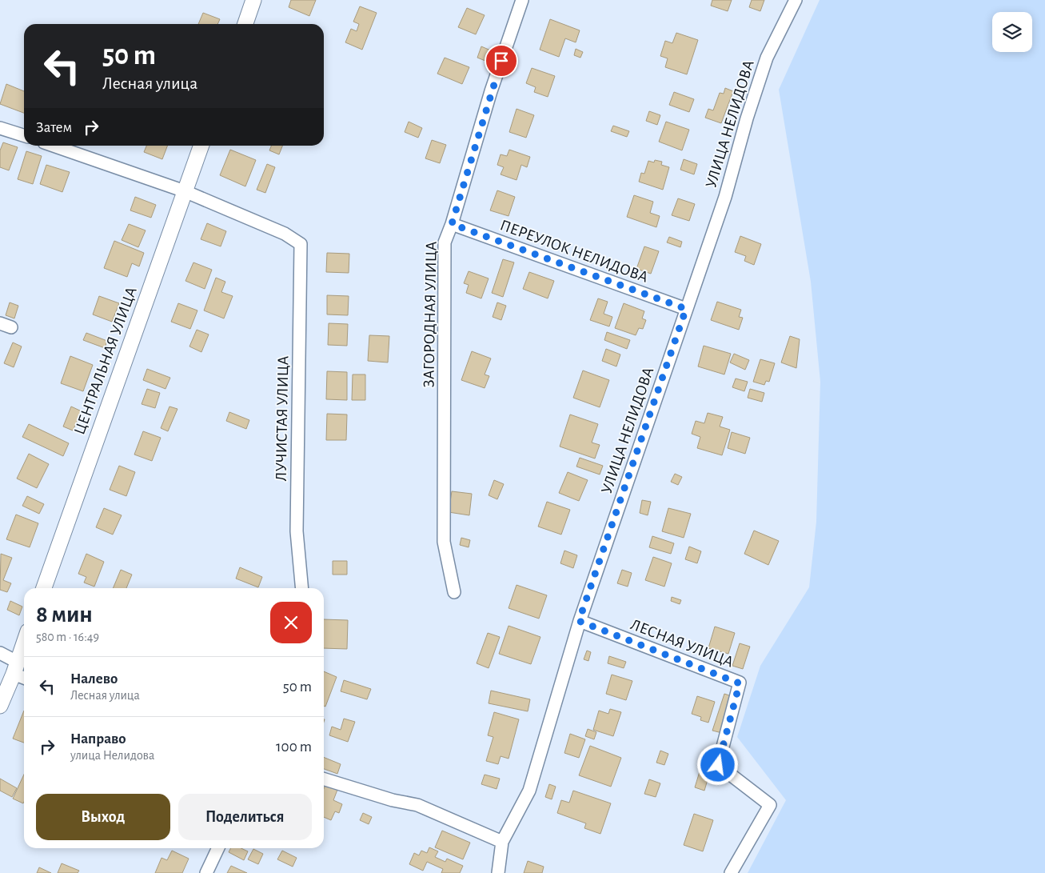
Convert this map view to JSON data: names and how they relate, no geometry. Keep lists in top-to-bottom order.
{
  "streets": {
    "street": [
      "УЛИЦА НЕЛИДОВА",
      "ПЕРЕУЛОК НЕЛИДОВА",
      "ЗАГОРОДНАЯ УЛИЦА",
      "ЦЕНТРАЛЬНАЯ УЛИЦА",
      "ЛУЧИСТАЯ УЛИЦА",
      "ЛЕСНАЯ УЛИЦА"
    ]
  },
  "crossings": [
    ["УЛИЦА НЕЛИДОВА", "ПЕРЕУЛОК НЕЛИДОВА"],
    ["УЛИЦА НЕЛИДОВА", "ЛЕСНАЯ УЛИЦА"],
    ["ПЕРЕУЛОК НЕЛИДОВА", "ЗАГОРОДНАЯ УЛИЦА"],
    ["ЦЕНТРАЛЬНАЯ УЛИЦА", "ЛУЧИСТАЯ УЛИЦА"]
  ],
  "page": {
    "turn": ["50 m", "Лесная улица"],
    "then": "Затем",
    "heading": ["8 мин", "580 m · 16:49"],
    "list": [
      {
        "name": "Налево",
        "note": "Лесная улица",
        "value": "50 m"
      },
      {
        "name": "Направо",
        "note": "улица Нелидова",
        "value": "100 m"
      }
    ],
    "buttons": ["Выход", "Поделиться"]
  }
}
